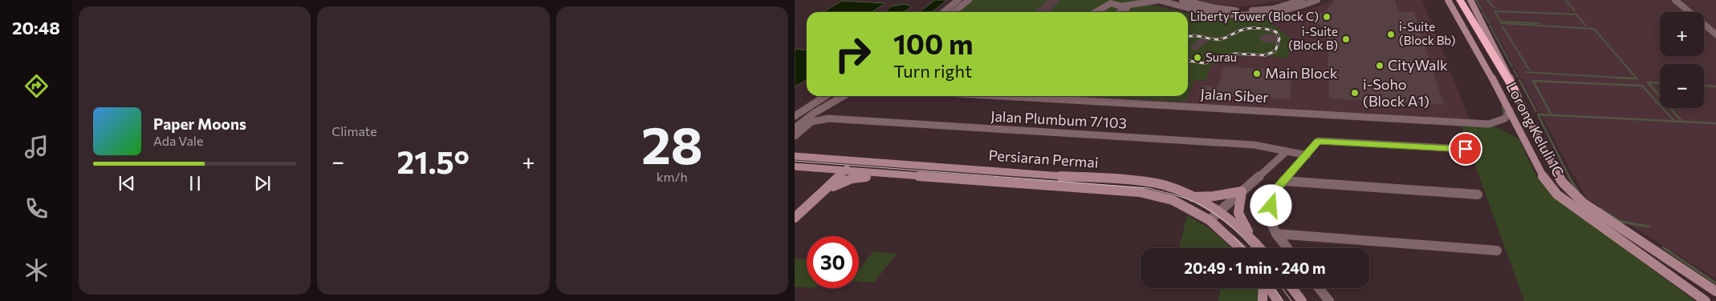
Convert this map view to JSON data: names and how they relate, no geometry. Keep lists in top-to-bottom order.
{
  "streets": {
    "main road": ["Lorong Keluli 1C", "Persiaran Permai"],
    "street": ["Jalan Siber", "Jalan Plumbum 7/103"]
  },
  "crossings": [
    ["Jalan Siber", "Lorong Keluli 1C"]
  ],
  "places": [
    "Liberty Tower (Block C)",
    "i-Suite (Block Bb)",
    "i-Suite (Block B)",
    "Surau",
    "CityWalk",
    "Main Block",
    "i-Soho (Block A1)"
  ],
  "page": {
    "tabs": "20:48",
    "tile": [
      "Climate",
      ["28", "km/h"]
    ],
    "map_buttons": ["+", "−"],
    "turn": ["100 m", "Turn right"],
    "song": ["Paper Moons", "Ada Vale"],
    "heat": ["−", "21.5°", "+"],
    "limit": "30",
    "trip": "20:49 · 1 min · 240 m"
  }
}
